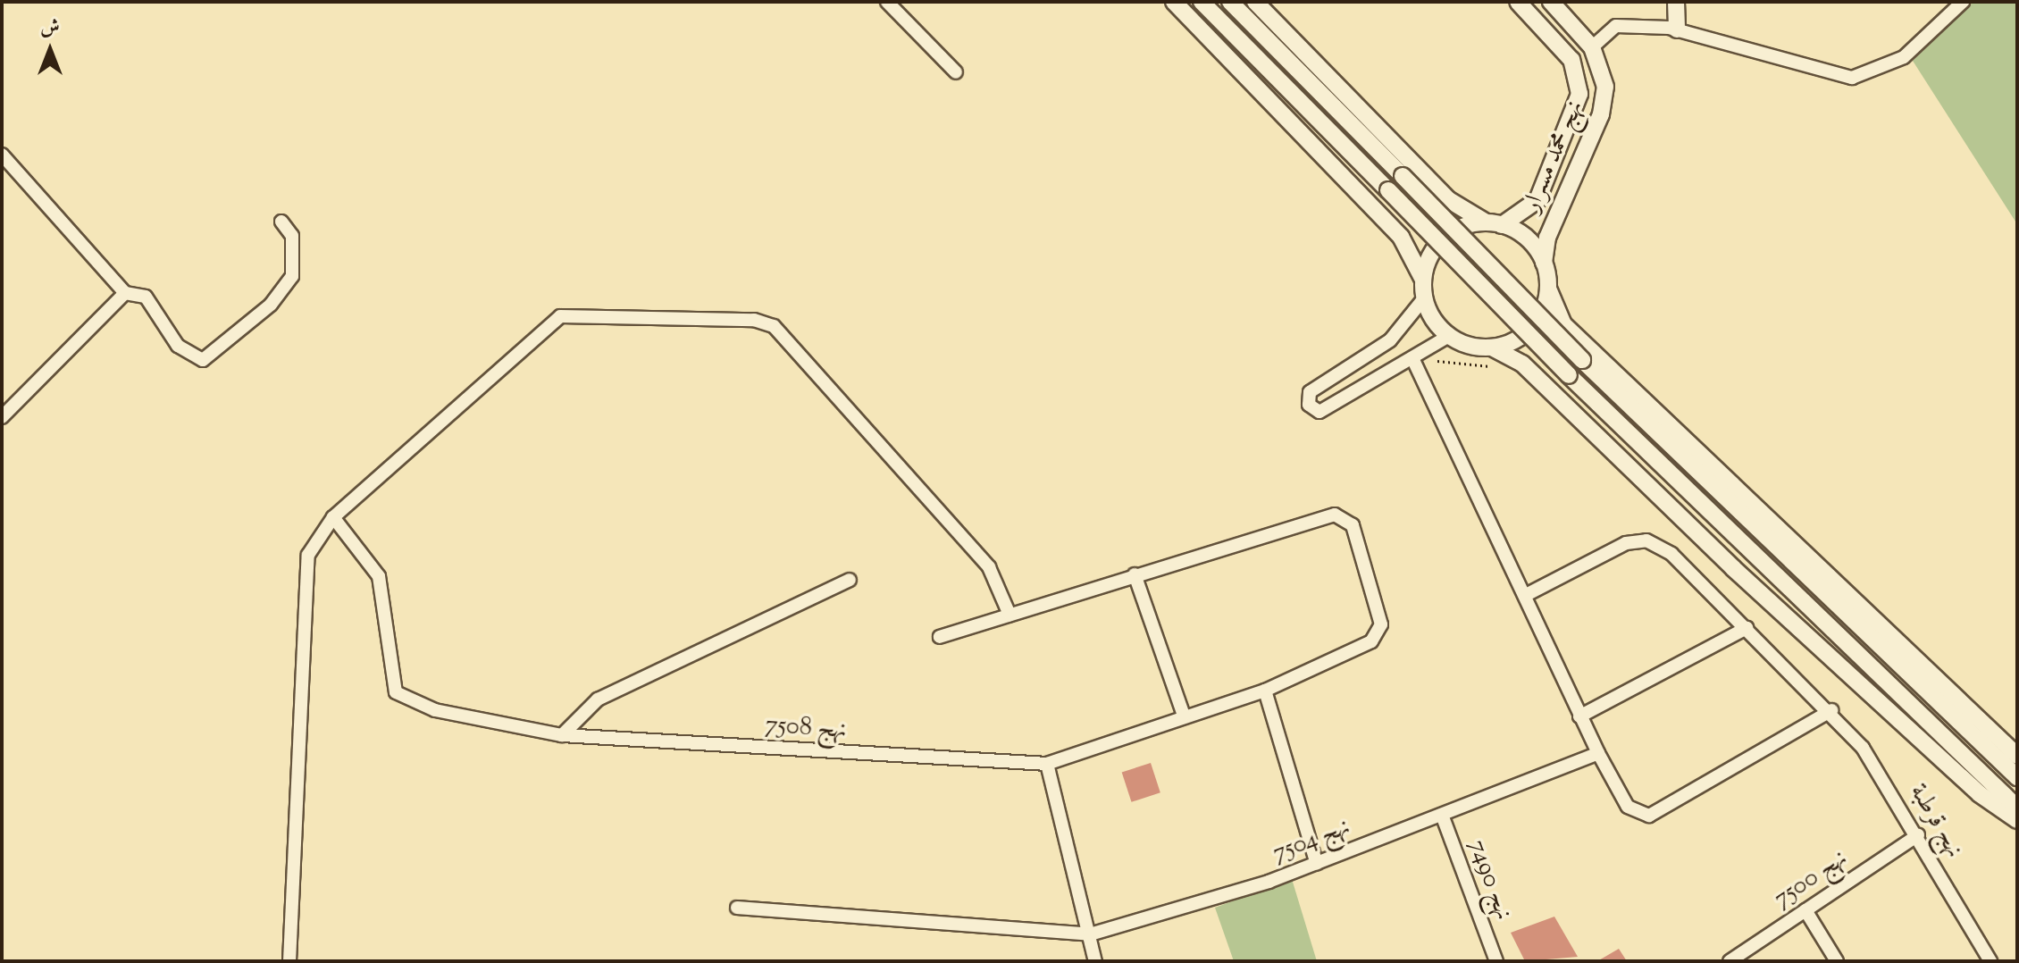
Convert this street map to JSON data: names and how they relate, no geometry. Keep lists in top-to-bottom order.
{
  "streets": {
    "street": [
      "نهج محمد مسرار",
      "نهج 7508",
      "نهج قرطبة",
      "نهج 7504",
      "نهج 7500",
      "نهج 7490"
    ]
  },
  "crossings": [
    ["نهج قرطبة", "نهج 7500"],
    ["نهج 7504", "نهج 7490"]
  ],
  "north": "top"
}
